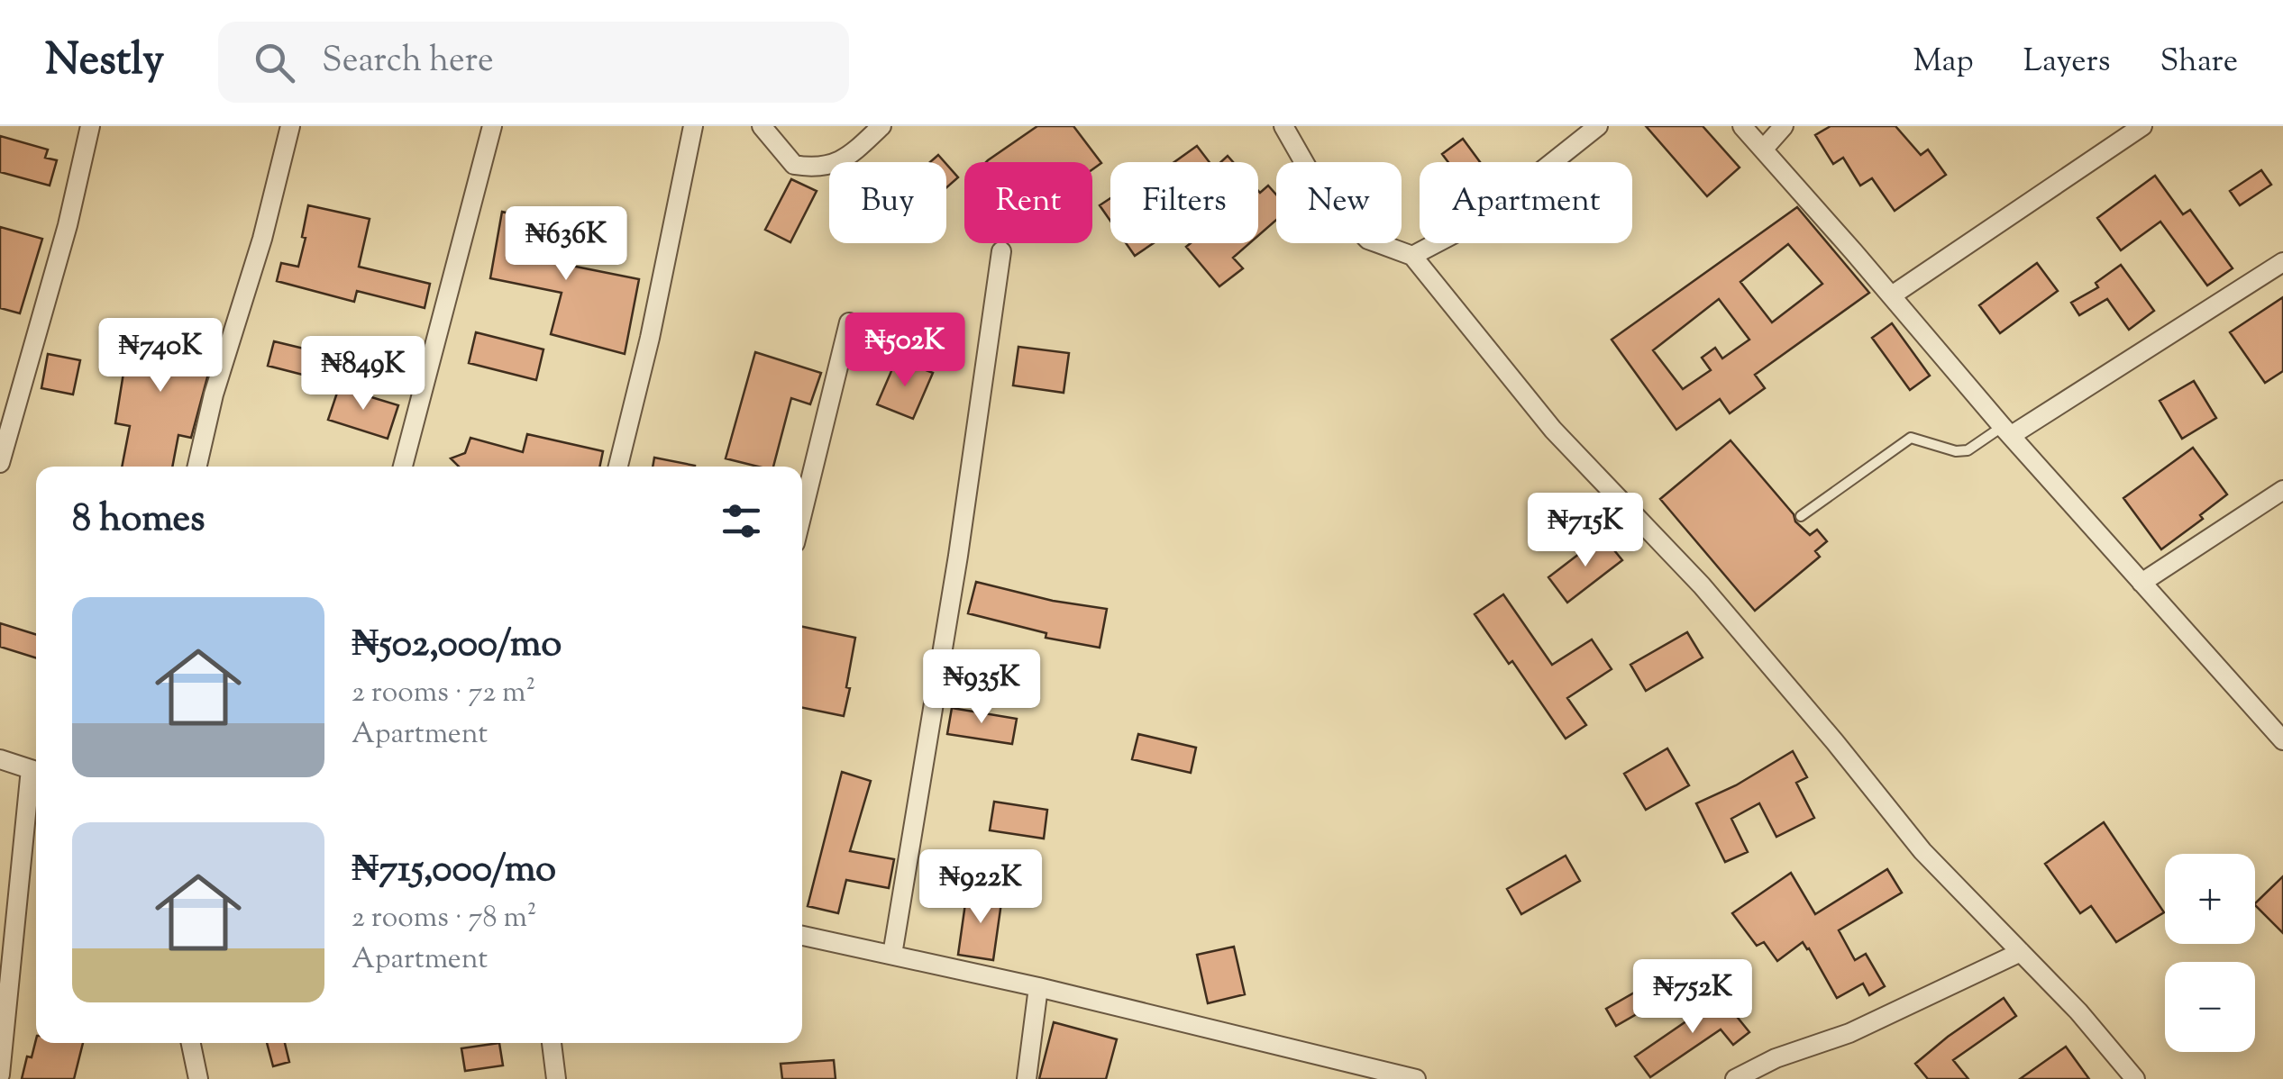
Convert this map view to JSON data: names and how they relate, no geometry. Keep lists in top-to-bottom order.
{
  "page": {
    "header": "Nestly",
    "search": "Search here",
    "nav": ["Map", "Layers", "Share"],
    "chip": [
      "Buy",
      "Rent",
      "Filters",
      "New",
      "Apartment"
    ],
    "price": [
      "₦636K",
      "₦502K",
      "₦740K",
      "₦849K",
      "₦715K",
      "₦935K",
      "₦922K",
      "₦752K"
    ],
    "heading": "8 homes",
    "list": [
      {
        "name": "₦502,000/mo",
        "note": "2 rooms · 72 m² · Apartment"
      },
      {
        "name": "₦715,000/mo",
        "note": "2 rooms · 78 m² · Apartment"
      }
    ],
    "map_buttons": ["+", "−"]
  }
}
